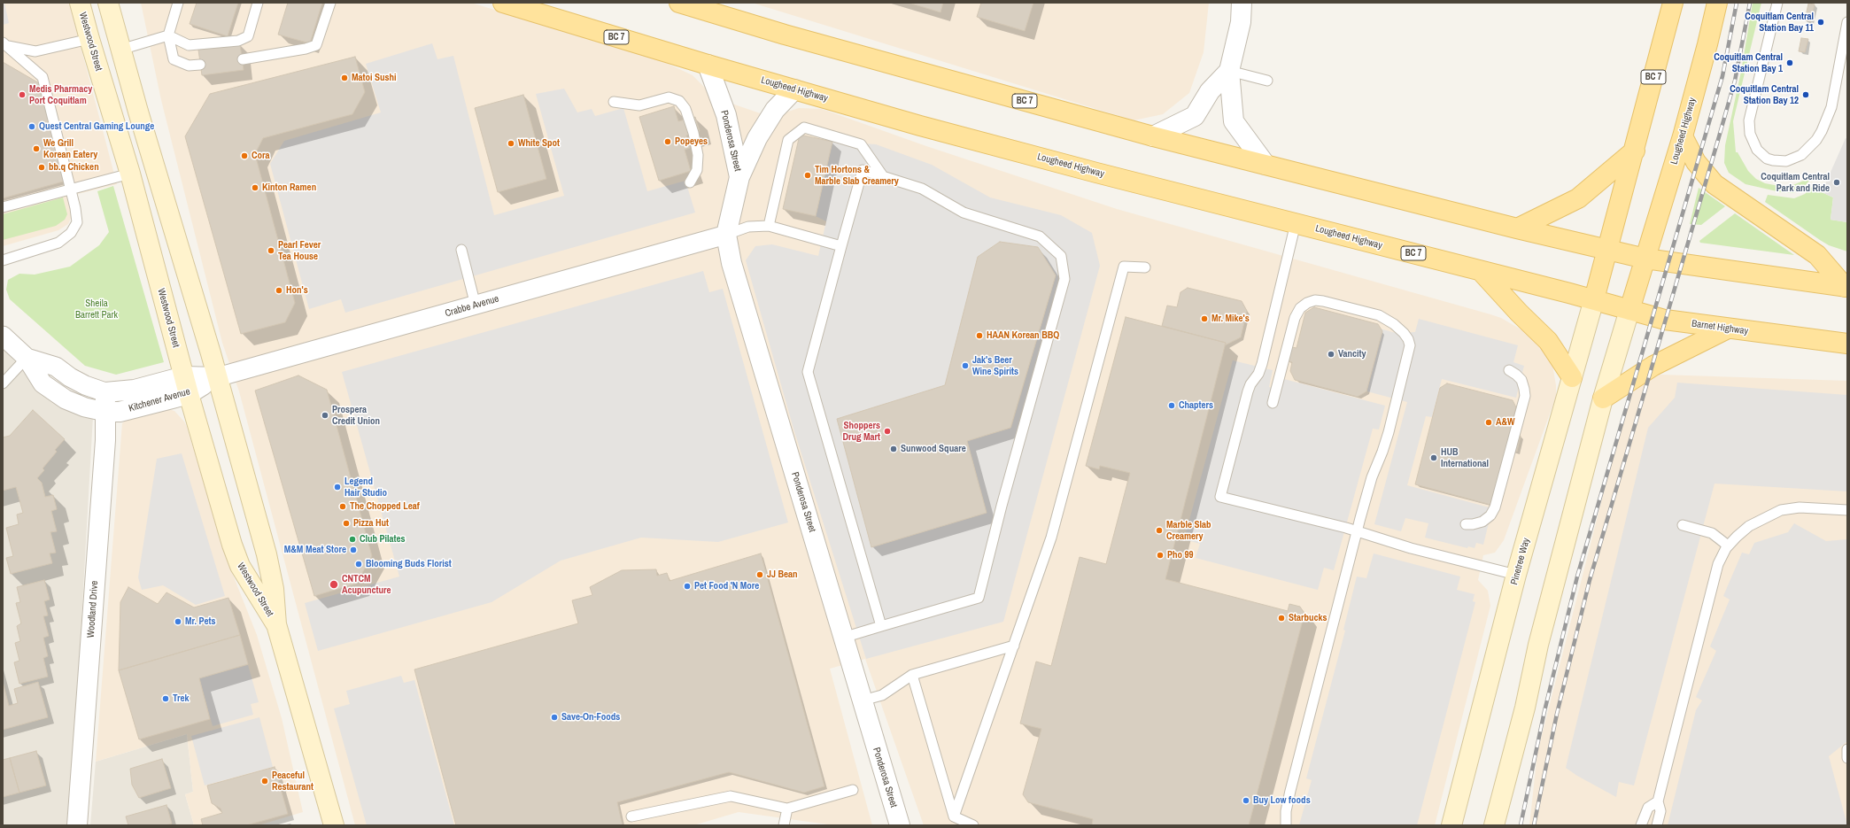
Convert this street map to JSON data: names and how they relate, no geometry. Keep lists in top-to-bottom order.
{
  "streets": {
    "main road": [
      "BC 7",
      "Westwood Street",
      "Lougheed Highway",
      "Barnet Highway",
      "Pinetree Way"
    ],
    "street": [
      "Ponderosa Street",
      "Crabbe Avenue",
      "Kitchener Avenue",
      "Woodland Drive"
    ]
  },
  "crossings": [
    ["BC 7", "Lougheed Highway"],
    ["BC 7", "Barnet Highway"],
    ["BC 7", "Pinetree Way"],
    ["Westwood Street", "Crabbe Avenue"],
    ["Westwood Street", "Kitchener Avenue"],
    ["Lougheed Highway", "Ponderosa Street"],
    ["Lougheed Highway", "Barnet Highway"],
    ["Lougheed Highway", "Pinetree Way"],
    ["Ponderosa Street", "Crabbe Avenue"],
    ["Crabbe Avenue", "Kitchener Avenue"],
    ["Barnet Highway", "Pinetree Way"],
    ["Kitchener Avenue", "Woodland Drive"]
  ],
  "parks": ["Sheila Barrett Park"],
  "places": [
    "Coquitlam Central Station Bay 11",
    "Coquitlam Central Station Bay 1",
    "Matoi Sushi",
    "Medis Pharmacy Port Coquitlam",
    "Coquitlam Central Station Bay 12",
    "Quest Central Gaming Lounge",
    "Popeyes",
    "White Spot",
    "We Grill Korean Eatery",
    "Cora",
    "bb.q Chicken",
    "Tim Hortons & Marble Slab Creamery",
    "Coquitlam Central Park and Ride",
    "Kinton Ramen",
    "Pearl Fever Tea House",
    "Hon's",
    "Mr. Mike's",
    "HAAN Korean BBQ",
    "Vancity",
    "Jak's Beer Wine Spirits",
    "Chapters",
    "Prospera Credit Union",
    "A&W",
    "Shoppers Drug Mart",
    "Sunwood Square",
    "HUB International",
    "Legend Hair Studio",
    "The Chopped Leaf",
    "Pizza Hut",
    "Marble Slab Creamery",
    "Club Pilates",
    "M&M Meat Store",
    "Pho 99",
    "Blooming Buds Florist",
    "JJ Bean",
    "CNTCM Acupuncture",
    "Pet Food 'N More",
    "Starbucks",
    "Mr. Pets",
    "Trek",
    "Save-On-Foods",
    "Peaceful Restaurant",
    "Buy Low foods"
  ]
}
